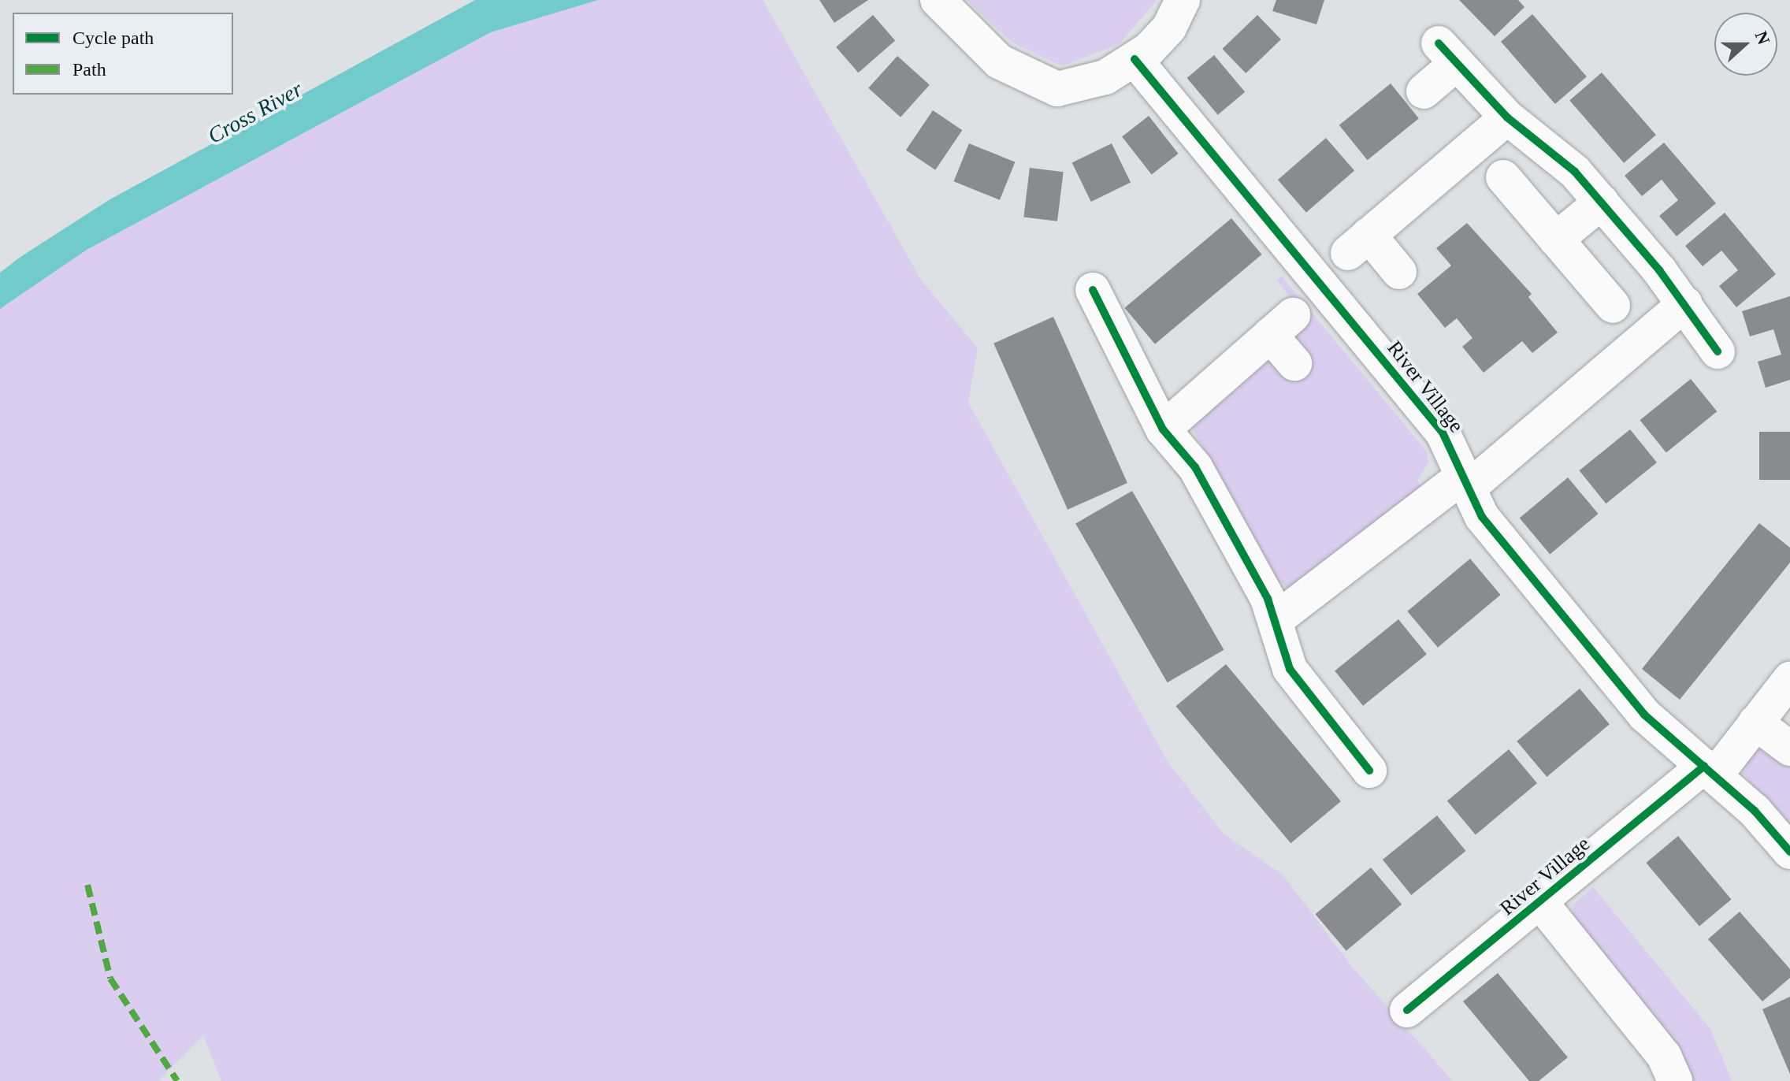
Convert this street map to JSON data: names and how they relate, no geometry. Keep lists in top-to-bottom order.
{
  "streets": {
    "street": ["River Village"]
  },
  "water": ["Cross River"],
  "legend": ["Cycle path", "Path"],
  "north": "right"
}
